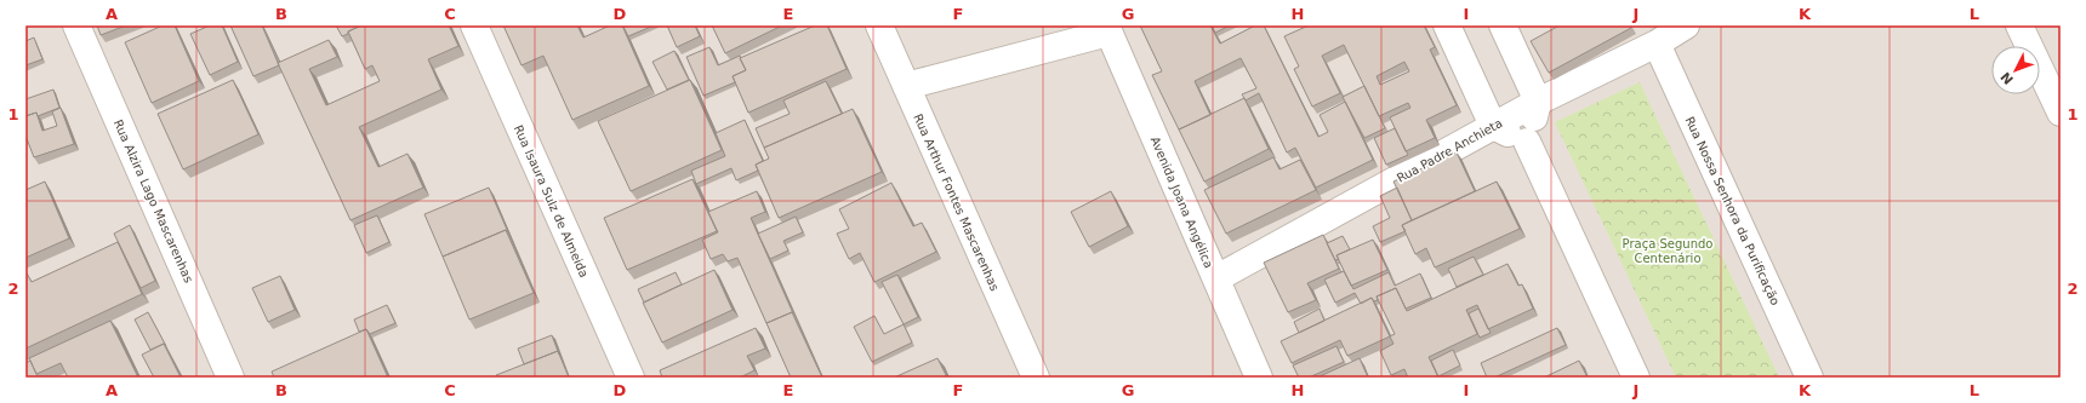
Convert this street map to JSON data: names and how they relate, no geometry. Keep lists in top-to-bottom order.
{
  "streets": {
    "street": [
      "Rua Padre Anchieta",
      "Rua Alzira Lago Mascarenhas",
      "Rua Isaura Sulz de Almeida",
      "Rua Arthur Fontes Mascarenhas",
      "Avenida Joana Angélica",
      "Rua Nossa Senhora da Purificação"
    ]
  },
  "crossings": [
    ["Rua Padre Anchieta", "Avenida Joana Angélica"],
    ["Rua Padre Anchieta", "Rua Nossa Senhora da Purificação"]
  ],
  "parks": ["Praça Segundo Centenário"],
  "north": "bottom left",
  "grid": {
    "columns": [
      "A",
      "B",
      "C",
      "D",
      "E",
      "F",
      "G",
      "H",
      "I",
      "J",
      "K",
      "L"
    ],
    "rows": ["1", "2"]
  }
}
